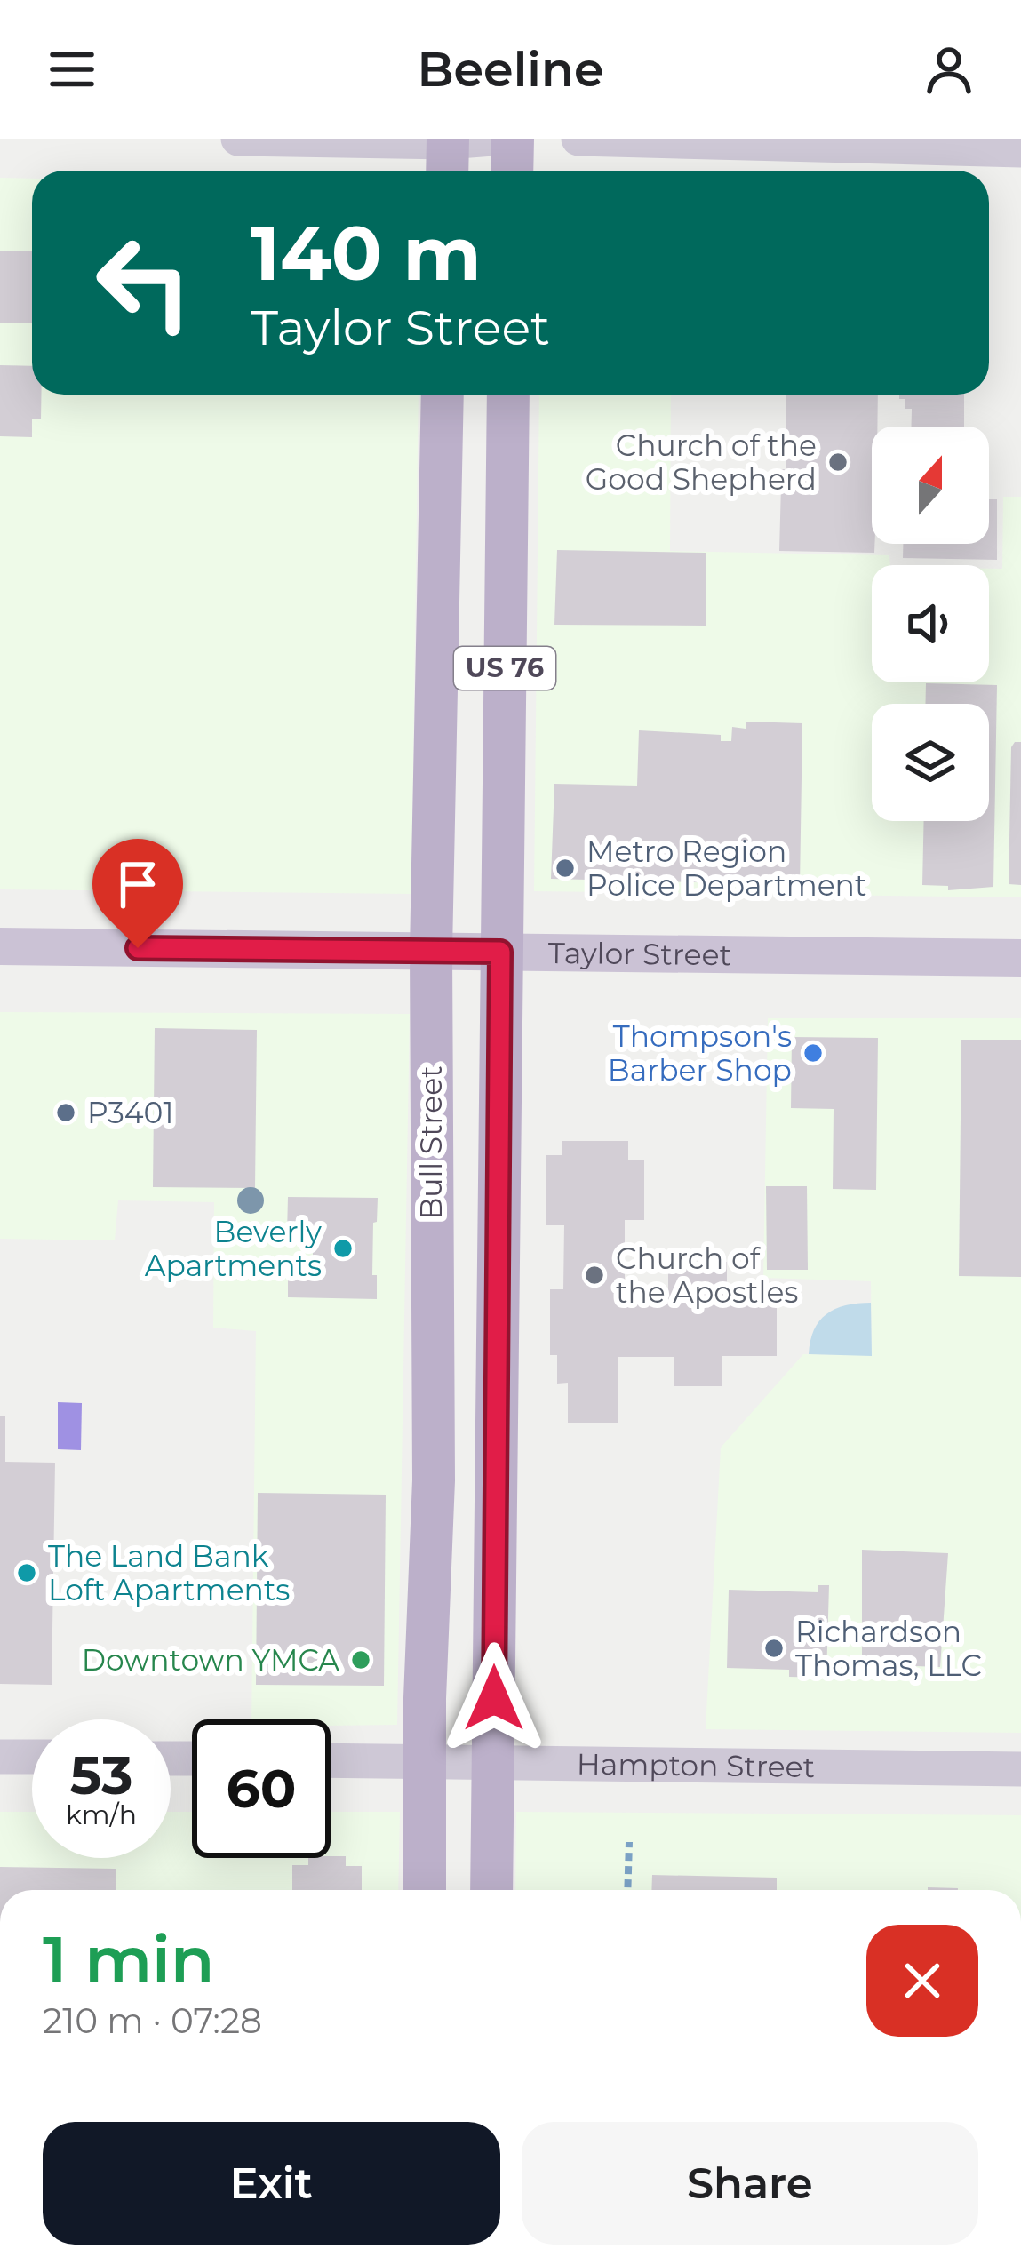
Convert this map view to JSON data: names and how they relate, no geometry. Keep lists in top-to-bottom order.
{
  "streets": {
    "main road": ["US 76", "Taylor Street", "Bull Street"],
    "street": ["Hampton Street"]
  },
  "crossings": [
    ["US 76", "Taylor Street"],
    ["US 76", "Hampton Street"],
    ["Taylor Street", "Bull Street"],
    ["Bull Street", "Hampton Street"]
  ],
  "places": [
    "Church of the Good Shepherd",
    "Metro Region Police Department",
    "Thompson's Barber Shop",
    "P3401",
    "Beverly Apartments",
    "Church of the Apostles",
    "The Land Bank Loft Apartments",
    "Richardson Thomas, LLC",
    "Downtown YMCA"
  ],
  "north": "top",
  "page": {
    "header": "Beeline",
    "turn": ["140 m", "Taylor Street"],
    "speed": "53 km/h",
    "limit": "60",
    "heading": ["1 min", "210 m · 07:28"],
    "buttons": ["Exit", "Share"]
  }
}
